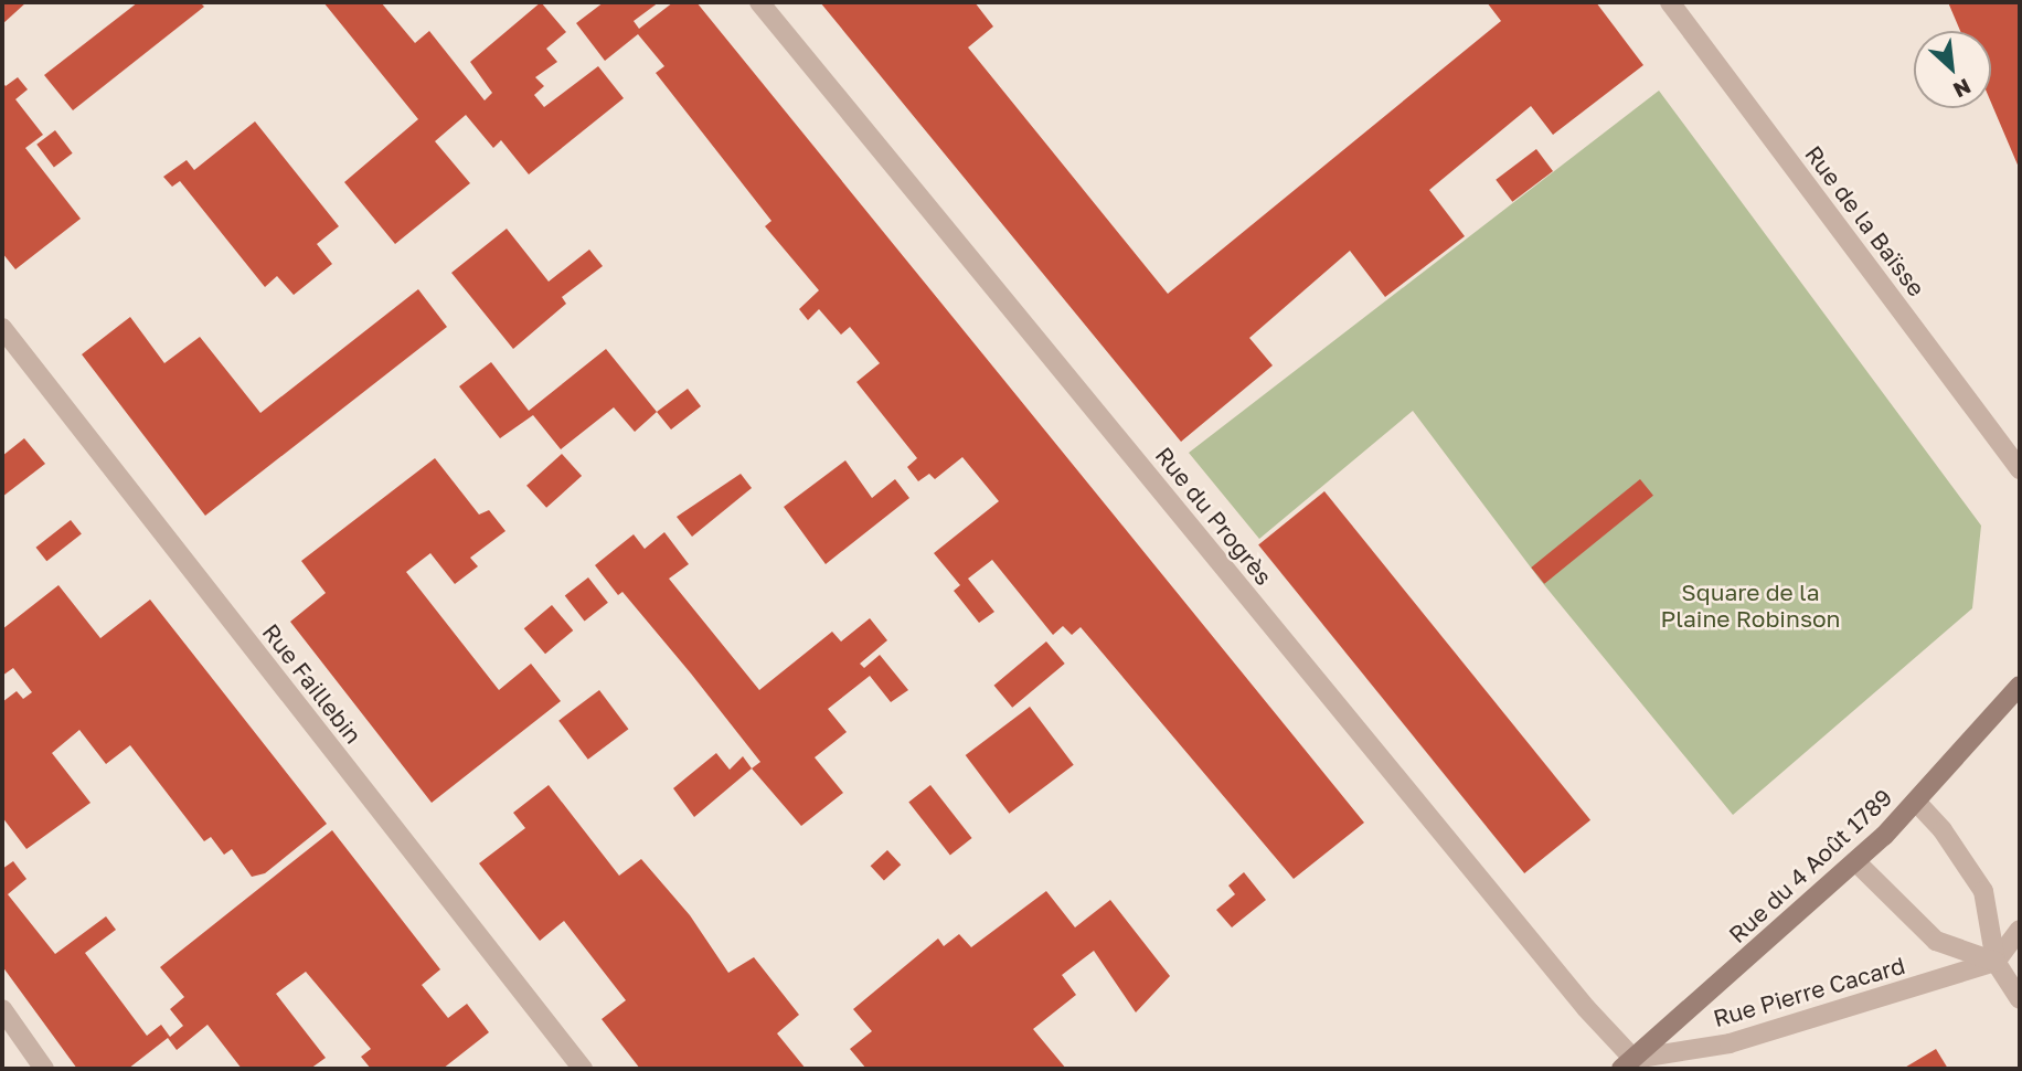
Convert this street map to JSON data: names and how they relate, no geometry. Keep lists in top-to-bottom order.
{
  "streets": {
    "main road": ["Rue du 4 Août 1789"],
    "street": [
      "Rue de la Baïsse",
      "Rue du Progrès",
      "Rue Faillebin",
      "Rue Pierre Cacard"
    ]
  },
  "crossings": [
    ["Rue du Progrès", "Rue du 4 Août 1789"],
    ["Rue du Progrès", "Rue Pierre Cacard"],
    ["Rue du 4 Août 1789", "Rue Pierre Cacard"]
  ],
  "parks": ["Square de la Plaine Robinson"],
  "north": "bottom right"
}
